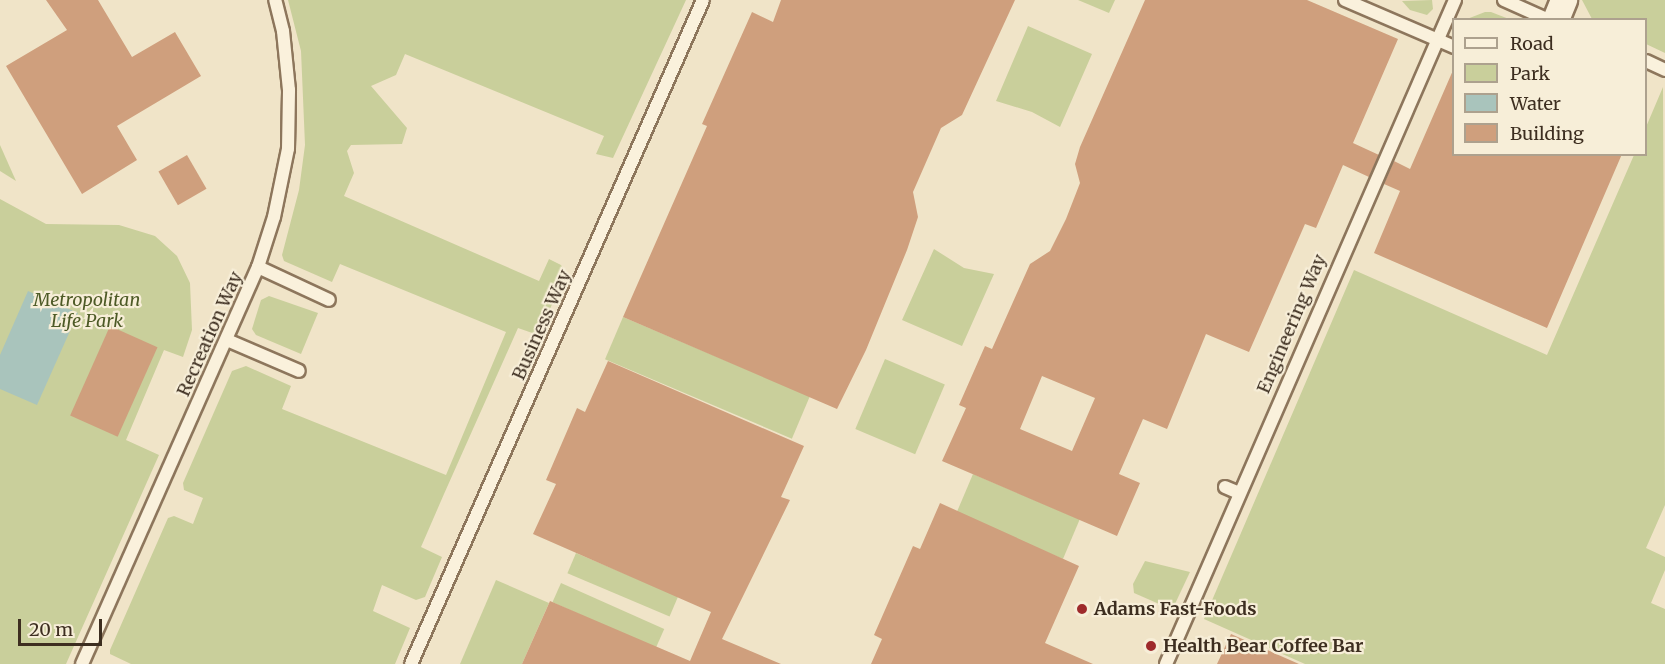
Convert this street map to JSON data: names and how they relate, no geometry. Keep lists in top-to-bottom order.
{
  "streets": {
    "lane": ["Engineering Way", "Business Way", "Recreation Way"]
  },
  "parks": ["Metropolitan Life Park"],
  "places": ["Adams Fast-Foods", "Health Bear Coffee Bar"],
  "legend": [
    "Road",
    "Park",
    "Water",
    "Building"
  ],
  "scale_bar": "20 m"
}
